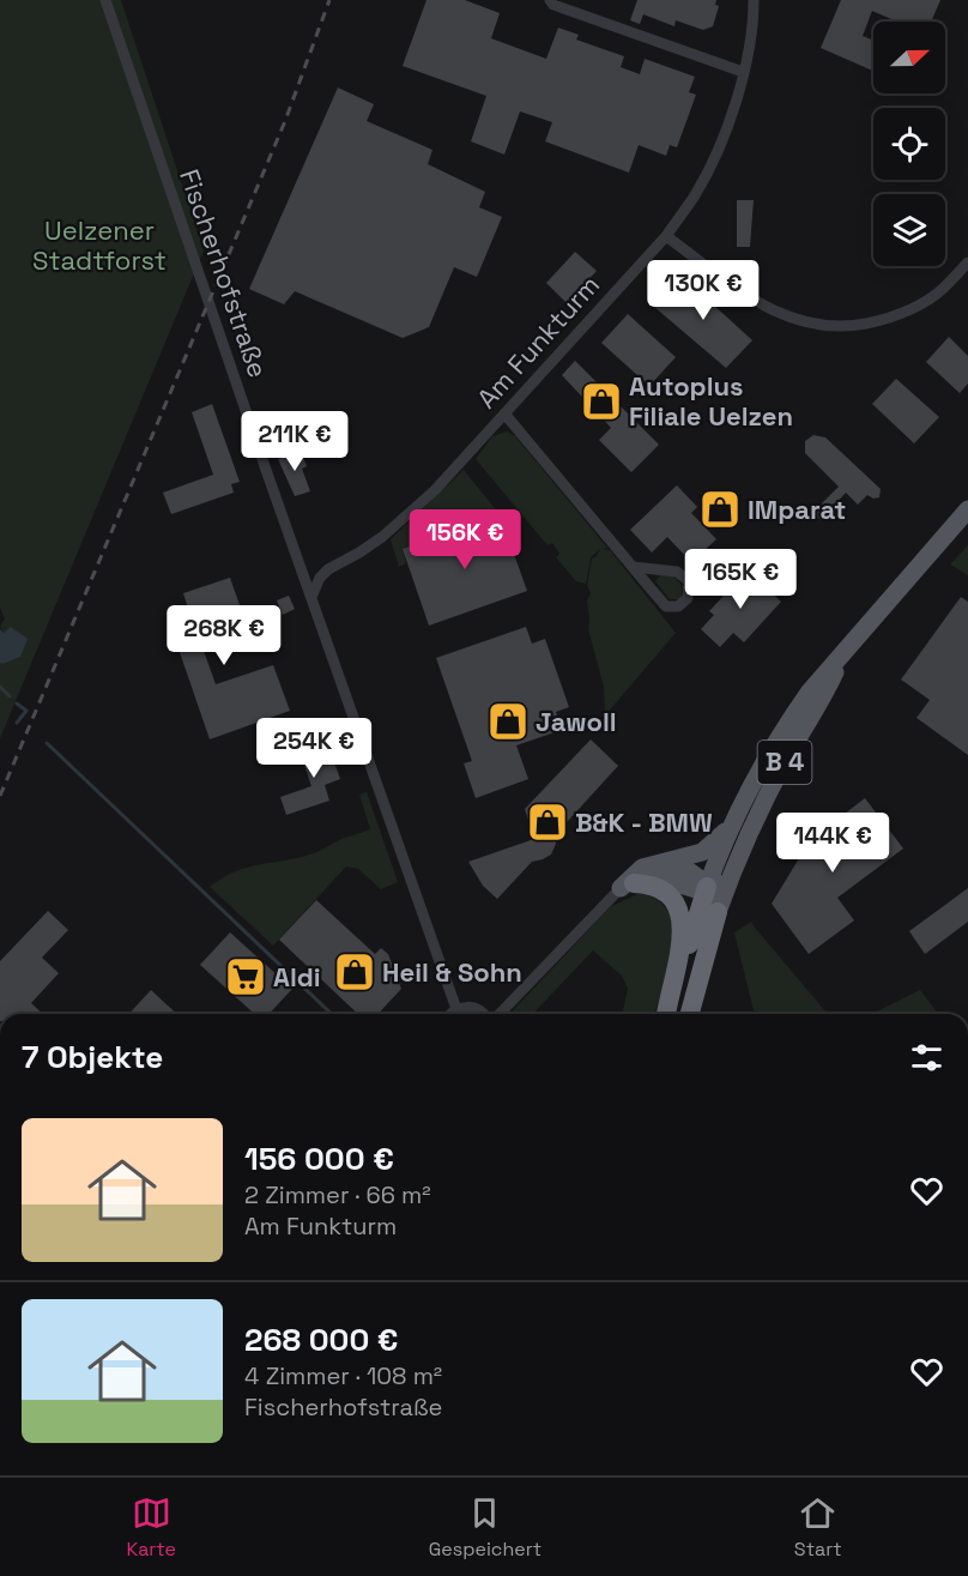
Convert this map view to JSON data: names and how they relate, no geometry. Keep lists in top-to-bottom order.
{
  "streets": {
    "highway": ["B 4"],
    "street": ["Fischerhofstraße", "Am Funkturm"]
  },
  "crossings": [
    ["Fischerhofstraße", "Am Funkturm"]
  ],
  "parks": ["Uelzener Stadtforst"],
  "places": {
    "shop": [
      "Autoplus Filiale Uelzen",
      "IMparat",
      "Jawoll",
      "B&K - BMW",
      "Heil & Sohn"
    ],
    "supermarket": ["Aldi"]
  },
  "north": "right",
  "page": {
    "price": [
      "130K €",
      "211K €",
      "156K €",
      "165K €",
      "268K €",
      "254K €",
      "144K €"
    ],
    "heading": "7 Objekte",
    "list": [
      {
        "name": "156 000 €",
        "note": "2 Zimmer · 66 m² · Am Funkturm"
      },
      {
        "name": "268 000 €",
        "note": "4 Zimmer · 108 m² · Fischerhofstraße"
      }
    ],
    "tabs": ["Karte", "Gespeichert", "Start"]
  }
}
